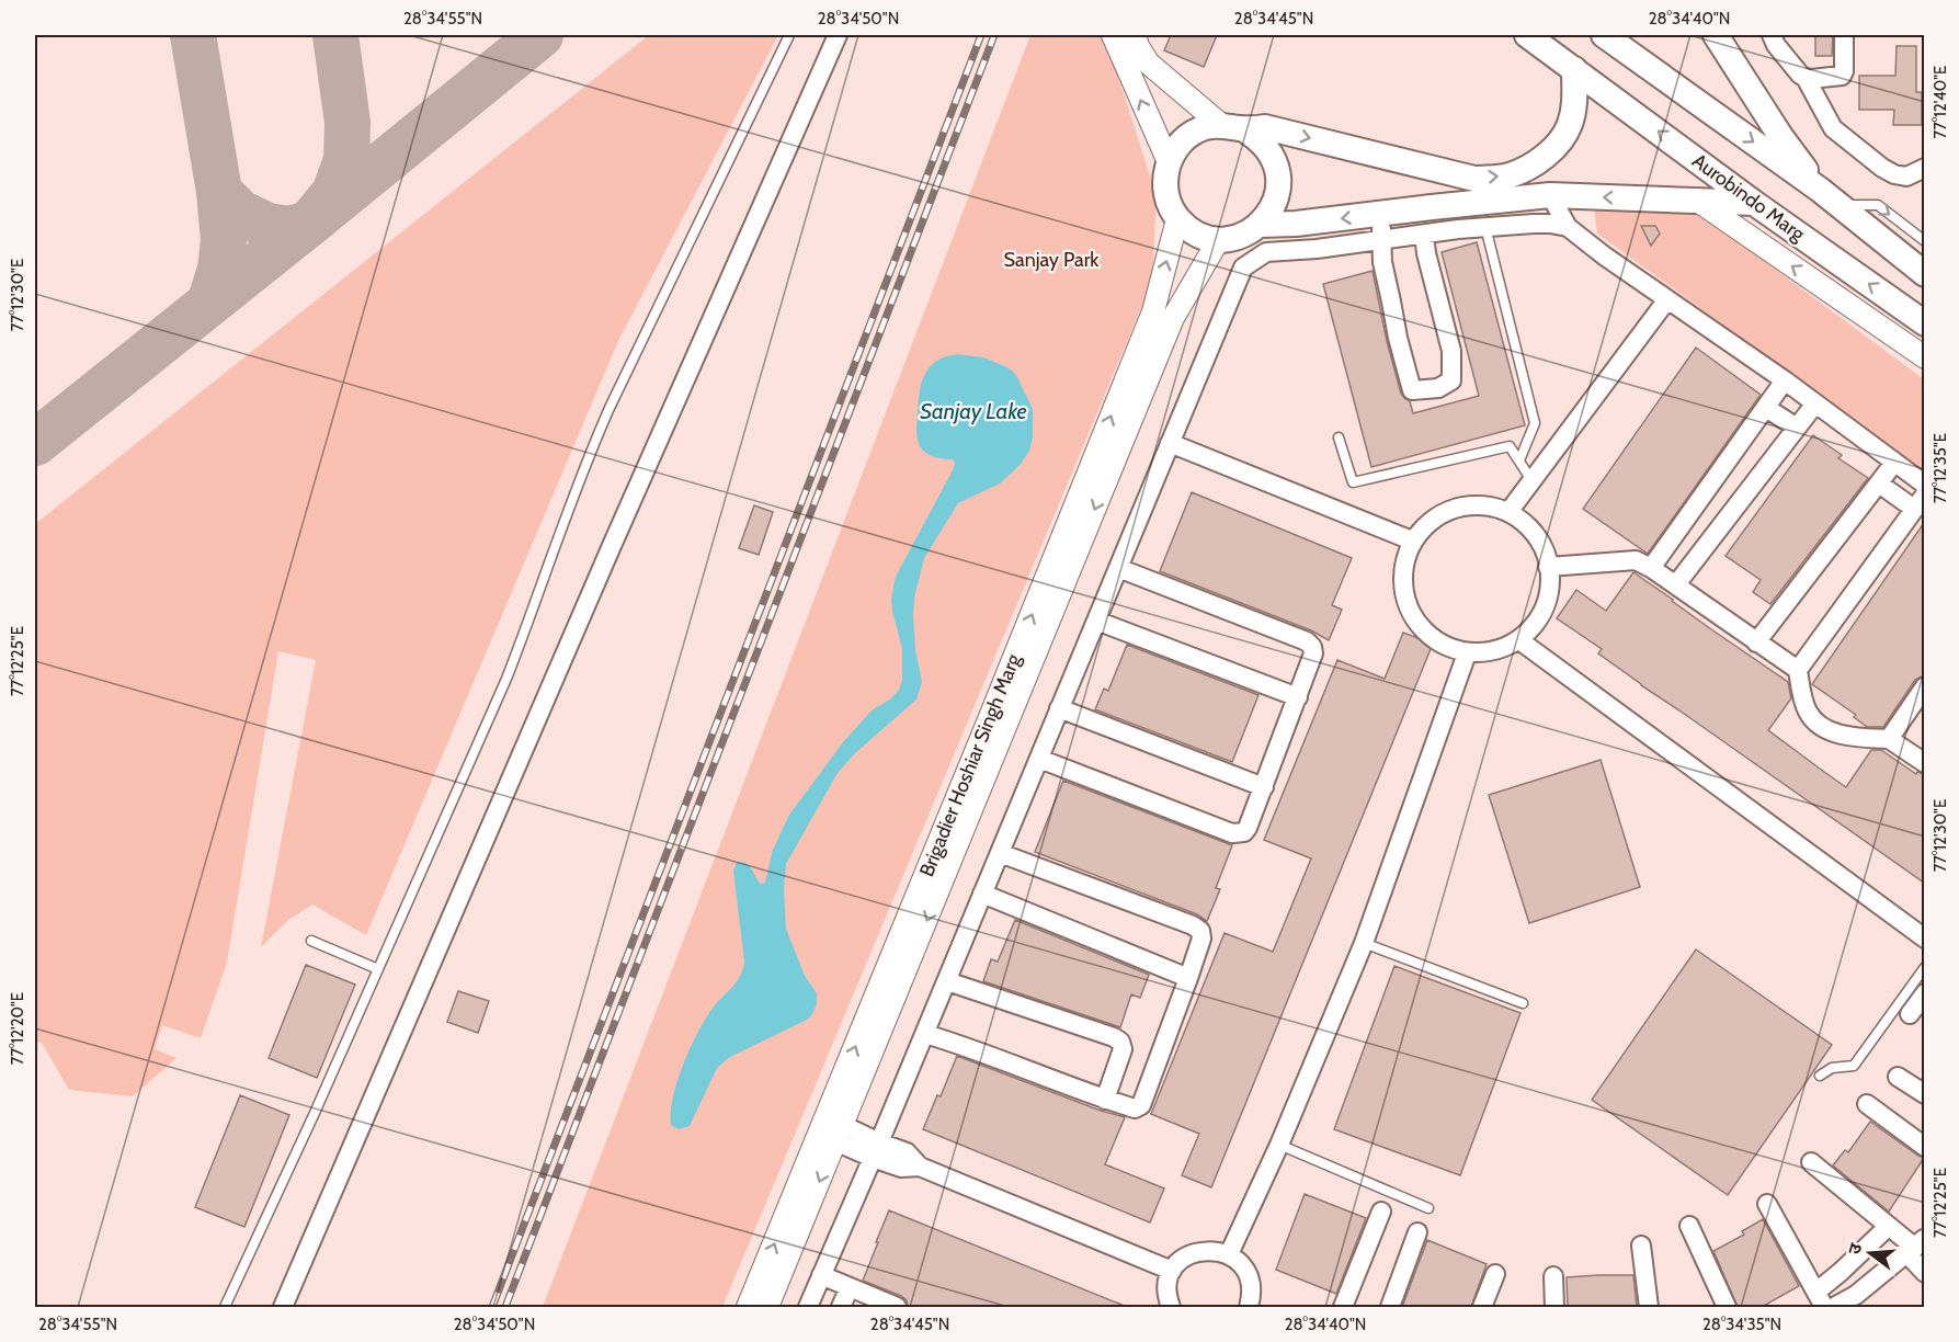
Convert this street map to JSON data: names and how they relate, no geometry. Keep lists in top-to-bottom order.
{
  "streets": {
    "main road": ["Aurobindo Marg"],
    "street": ["Brigadier Hoshiar Singh Marg"]
  },
  "water": ["Sanjay Lake"],
  "parks": ["Sanjay Park"],
  "north": "left",
  "coordinates": [
    "28°34'55\"N",
    "28°34'50\"N",
    "28°34'45\"N",
    "28°34'40\"N",
    "77°12'40\"E",
    "77°12'30\"E",
    "77°12'35\"E",
    "77°12'25\"E",
    "77°12'20\"E",
    "28°34'35\"N"
  ]
}
